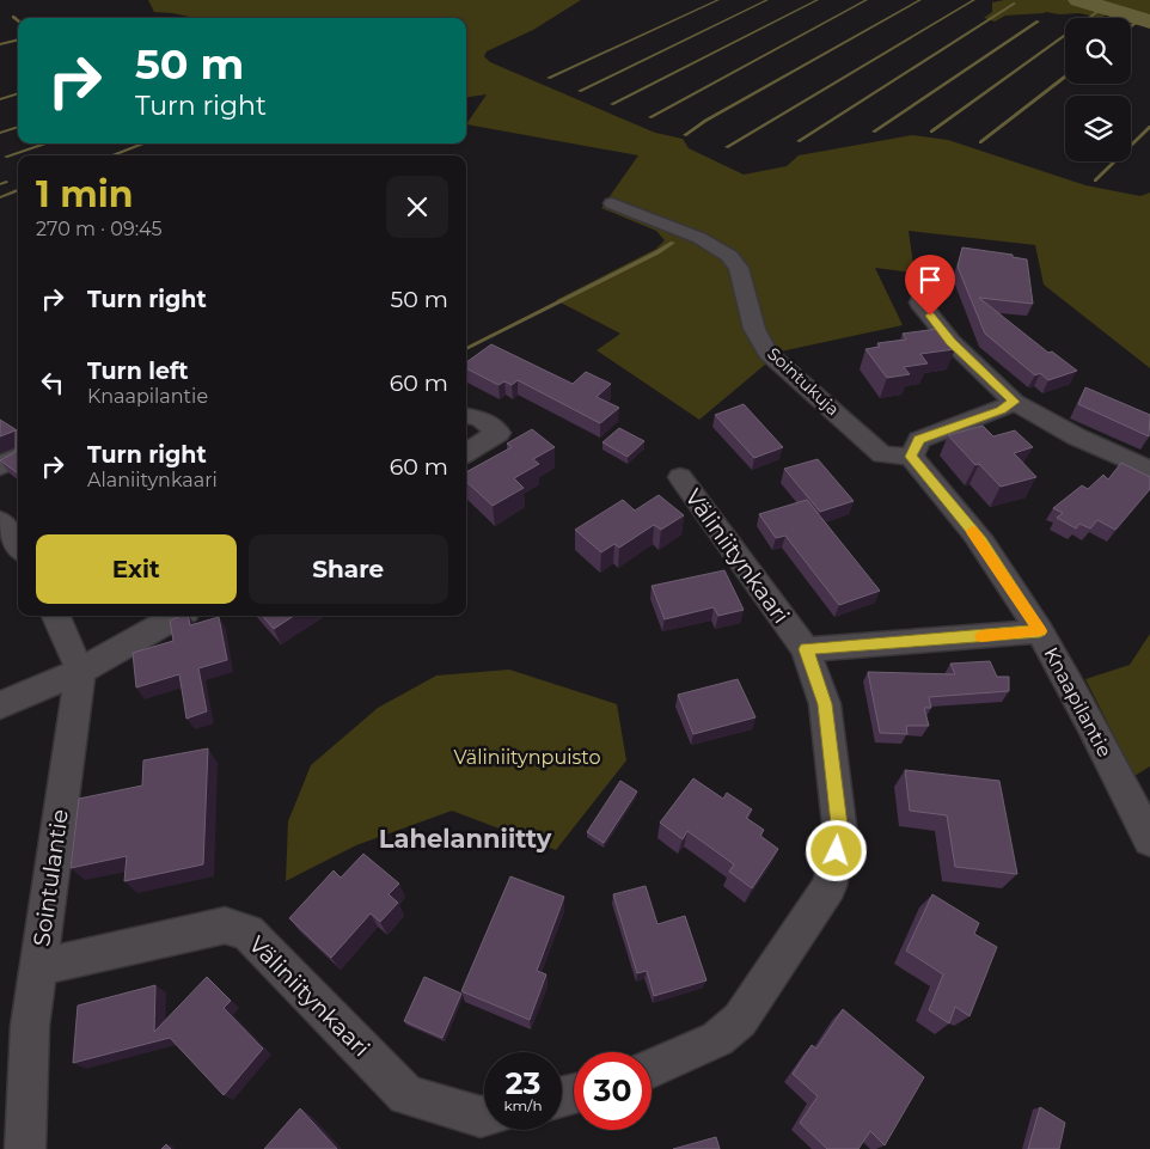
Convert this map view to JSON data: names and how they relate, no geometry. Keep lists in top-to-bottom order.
{
  "streets": {
    "street": [
      "Sointukuja",
      "Väliniitynkaari",
      "Knaapilantie",
      "Sointulantie"
    ]
  },
  "crossings": [
    ["Sointukuja", "Knaapilantie"],
    ["Väliniitynkaari", "Sointulantie"]
  ],
  "districts": ["Lahelanniitty"],
  "parks": ["Väliniitynpuisto"],
  "page": {
    "turn": ["50 m", "Turn right"],
    "heading": ["1 min", "270 m · 09:45"],
    "list": [
      {
        "name": "Turn right",
        "value": "50 m"
      },
      {
        "name": "Turn left",
        "note": "Knaapilantie",
        "value": "60 m"
      },
      {
        "name": "Turn right",
        "note": "Alaniitynkaari",
        "value": "60 m"
      }
    ],
    "buttons": ["Exit", "Share"],
    "speed": "23 km/h",
    "limit": "30"
  }
}
